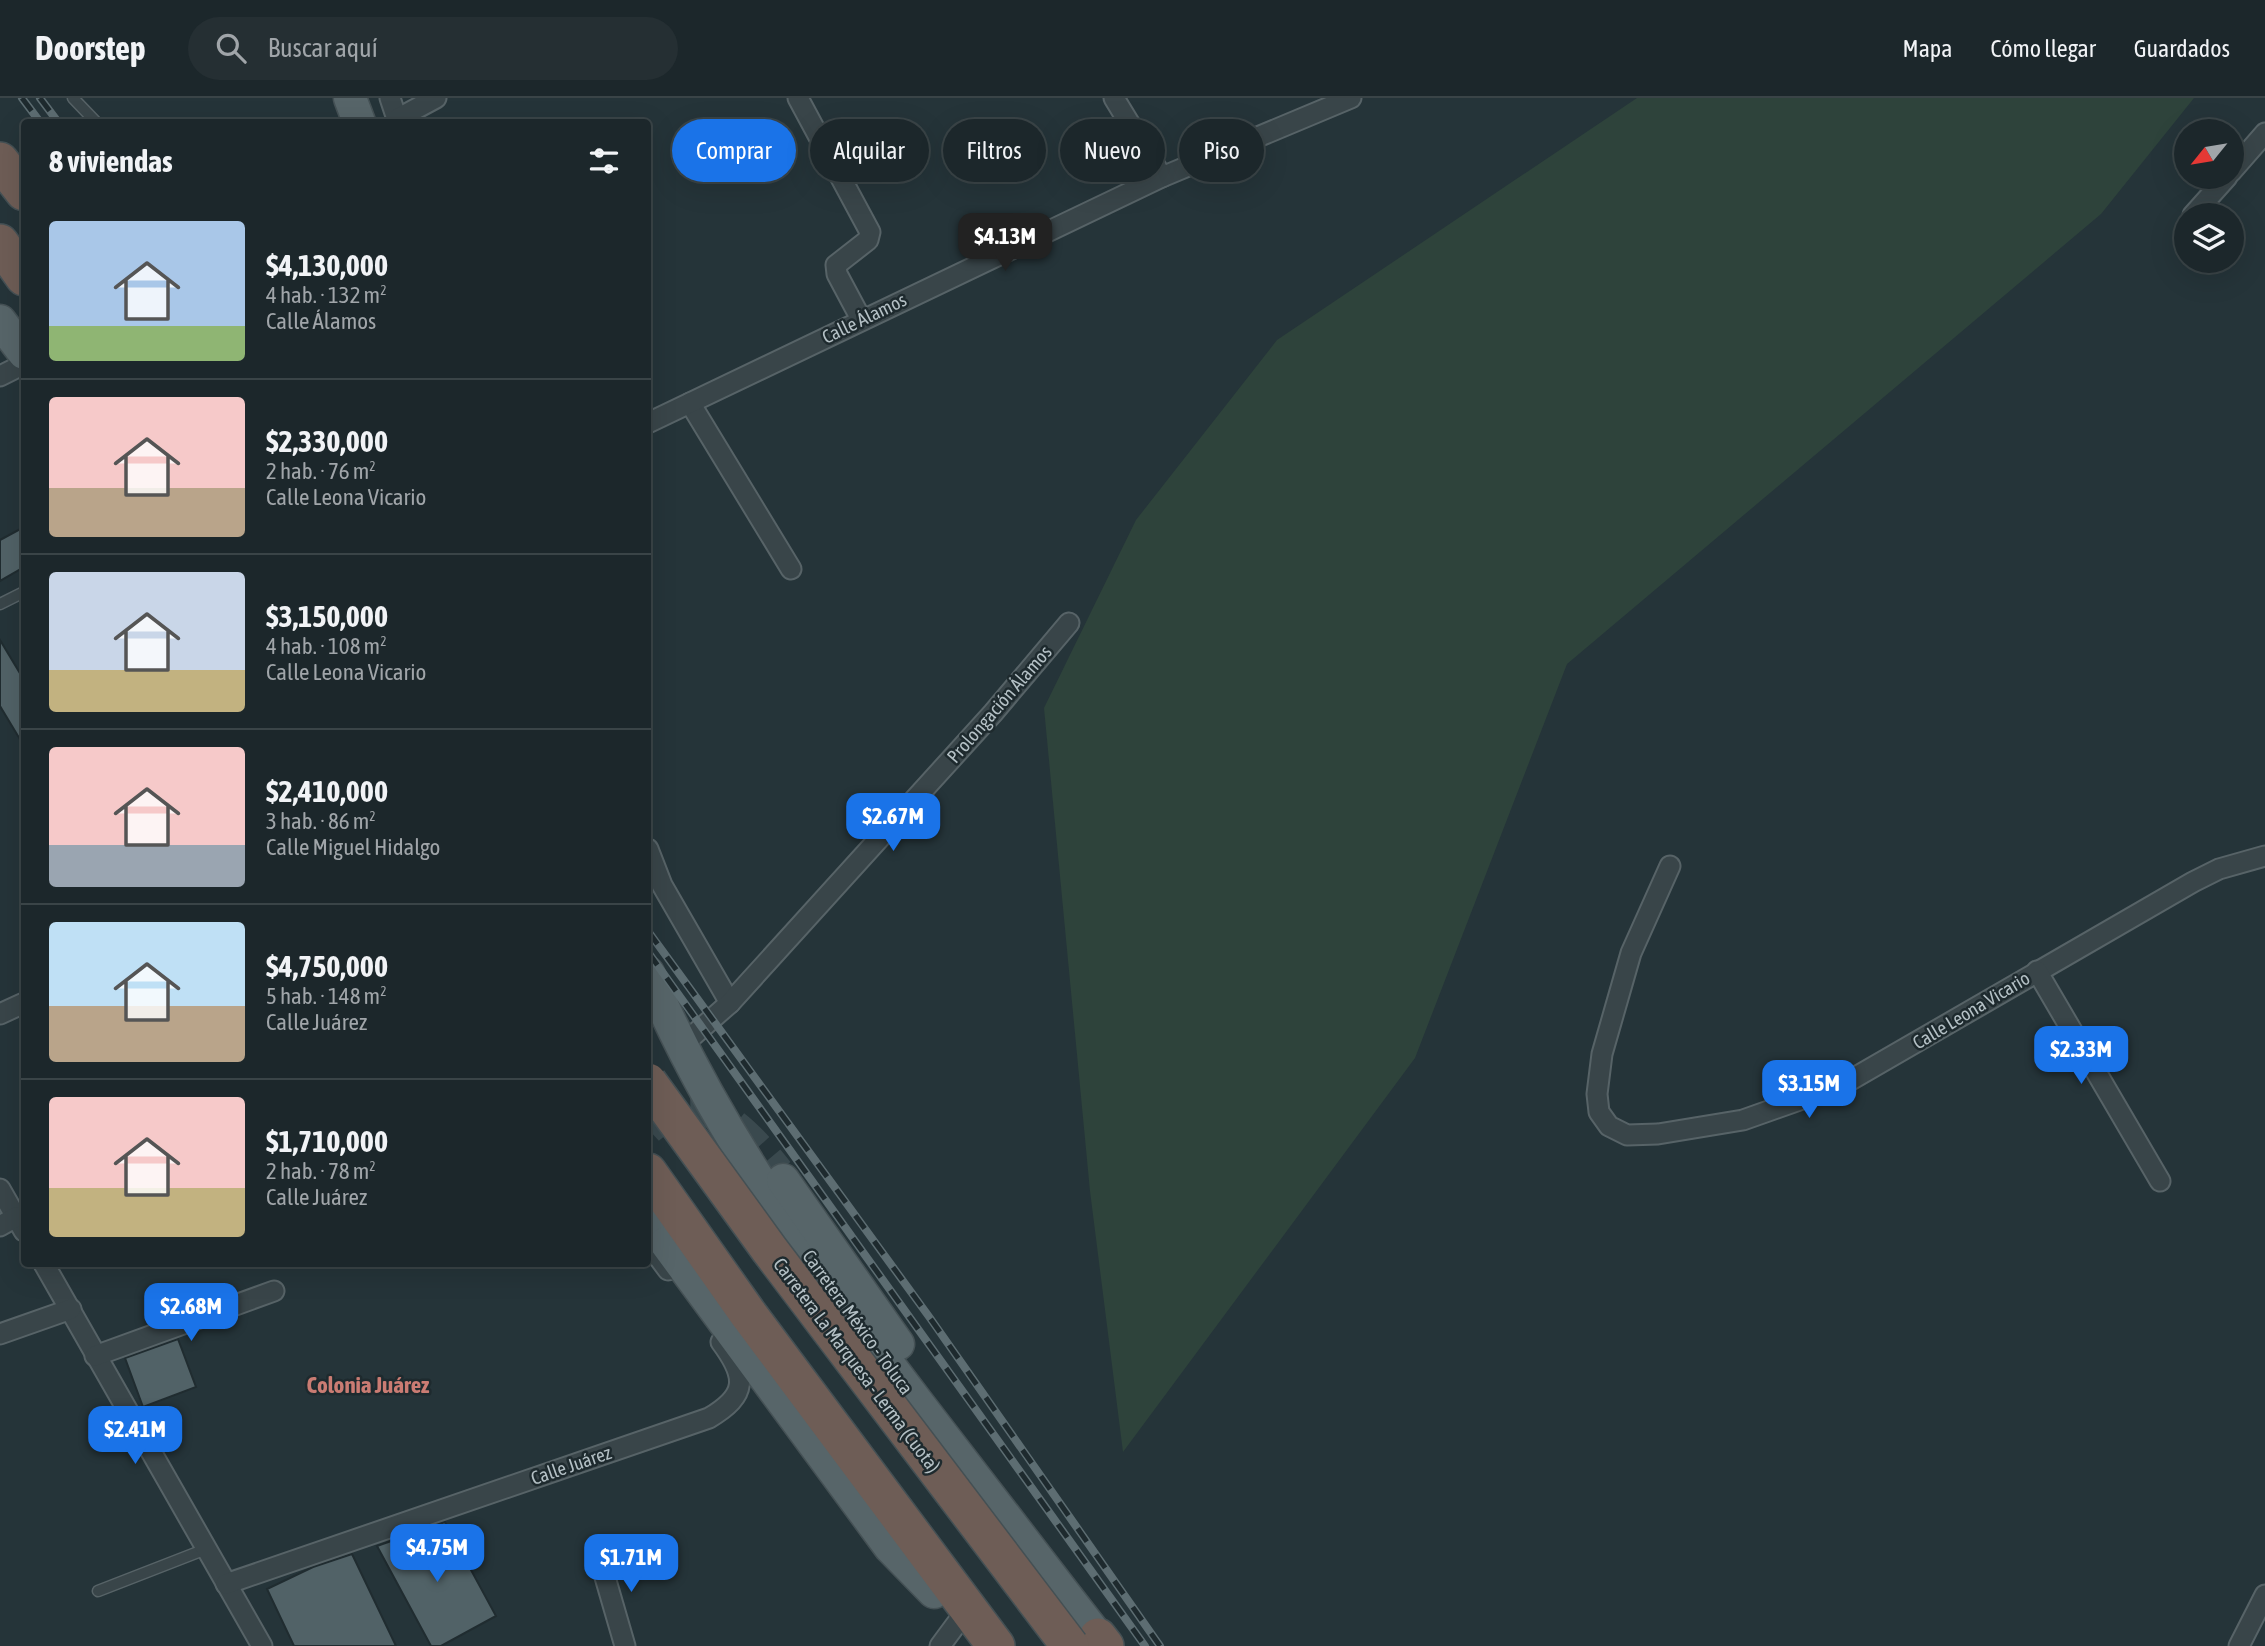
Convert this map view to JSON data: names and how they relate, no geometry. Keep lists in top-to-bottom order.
{
  "streets": {
    "highway": ["Carretera La Marquesa - Lerma (Cuota)"],
    "main road": ["Carretera México - Toluca"],
    "street": [
      "Calle Álamos",
      "Prolongación Álamos",
      "Calle Leona Vicario",
      "Calle Juárez"
    ]
  },
  "crossings": [
    ["Prolongación Álamos", "Carretera México - Toluca"],
    ["Carretera México - Toluca", "Carretera La Marquesa - Lerma (Cuota)"]
  ],
  "districts": ["Colonia Juárez"],
  "north": "bottom left",
  "page": {
    "header": "Doorstep",
    "search": "Buscar aquí",
    "nav": ["Mapa", "Cómo llegar", "Guardados"],
    "chip": [
      "Comprar",
      "Alquilar",
      "Filtros",
      "Nuevo",
      "Piso"
    ],
    "heading": "8 viviendas",
    "list": [
      {
        "name": "$4,130,000",
        "note": "4 hab. · 132 m² · Calle Álamos"
      },
      {
        "name": "$2,330,000",
        "note": "2 hab. · 76 m² · Calle Leona Vicario"
      },
      {
        "name": "$3,150,000",
        "note": "4 hab. · 108 m² · Calle Leona Vicario"
      },
      {
        "name": "$2,410,000",
        "note": "3 hab. · 86 m² · Calle Miguel Hidalgo"
      },
      {
        "name": "$4,750,000",
        "note": "5 hab. · 148 m² · Calle Juárez"
      },
      {
        "name": "$1,710,000",
        "note": "2 hab. · 78 m² · Calle Juárez"
      }
    ],
    "price": [
      "$4.13M",
      "$2.67M",
      "$2.33M",
      "$3.15M",
      "$2.68M",
      "$2.41M",
      "$4.75M",
      "$1.71M"
    ]
  }
}
